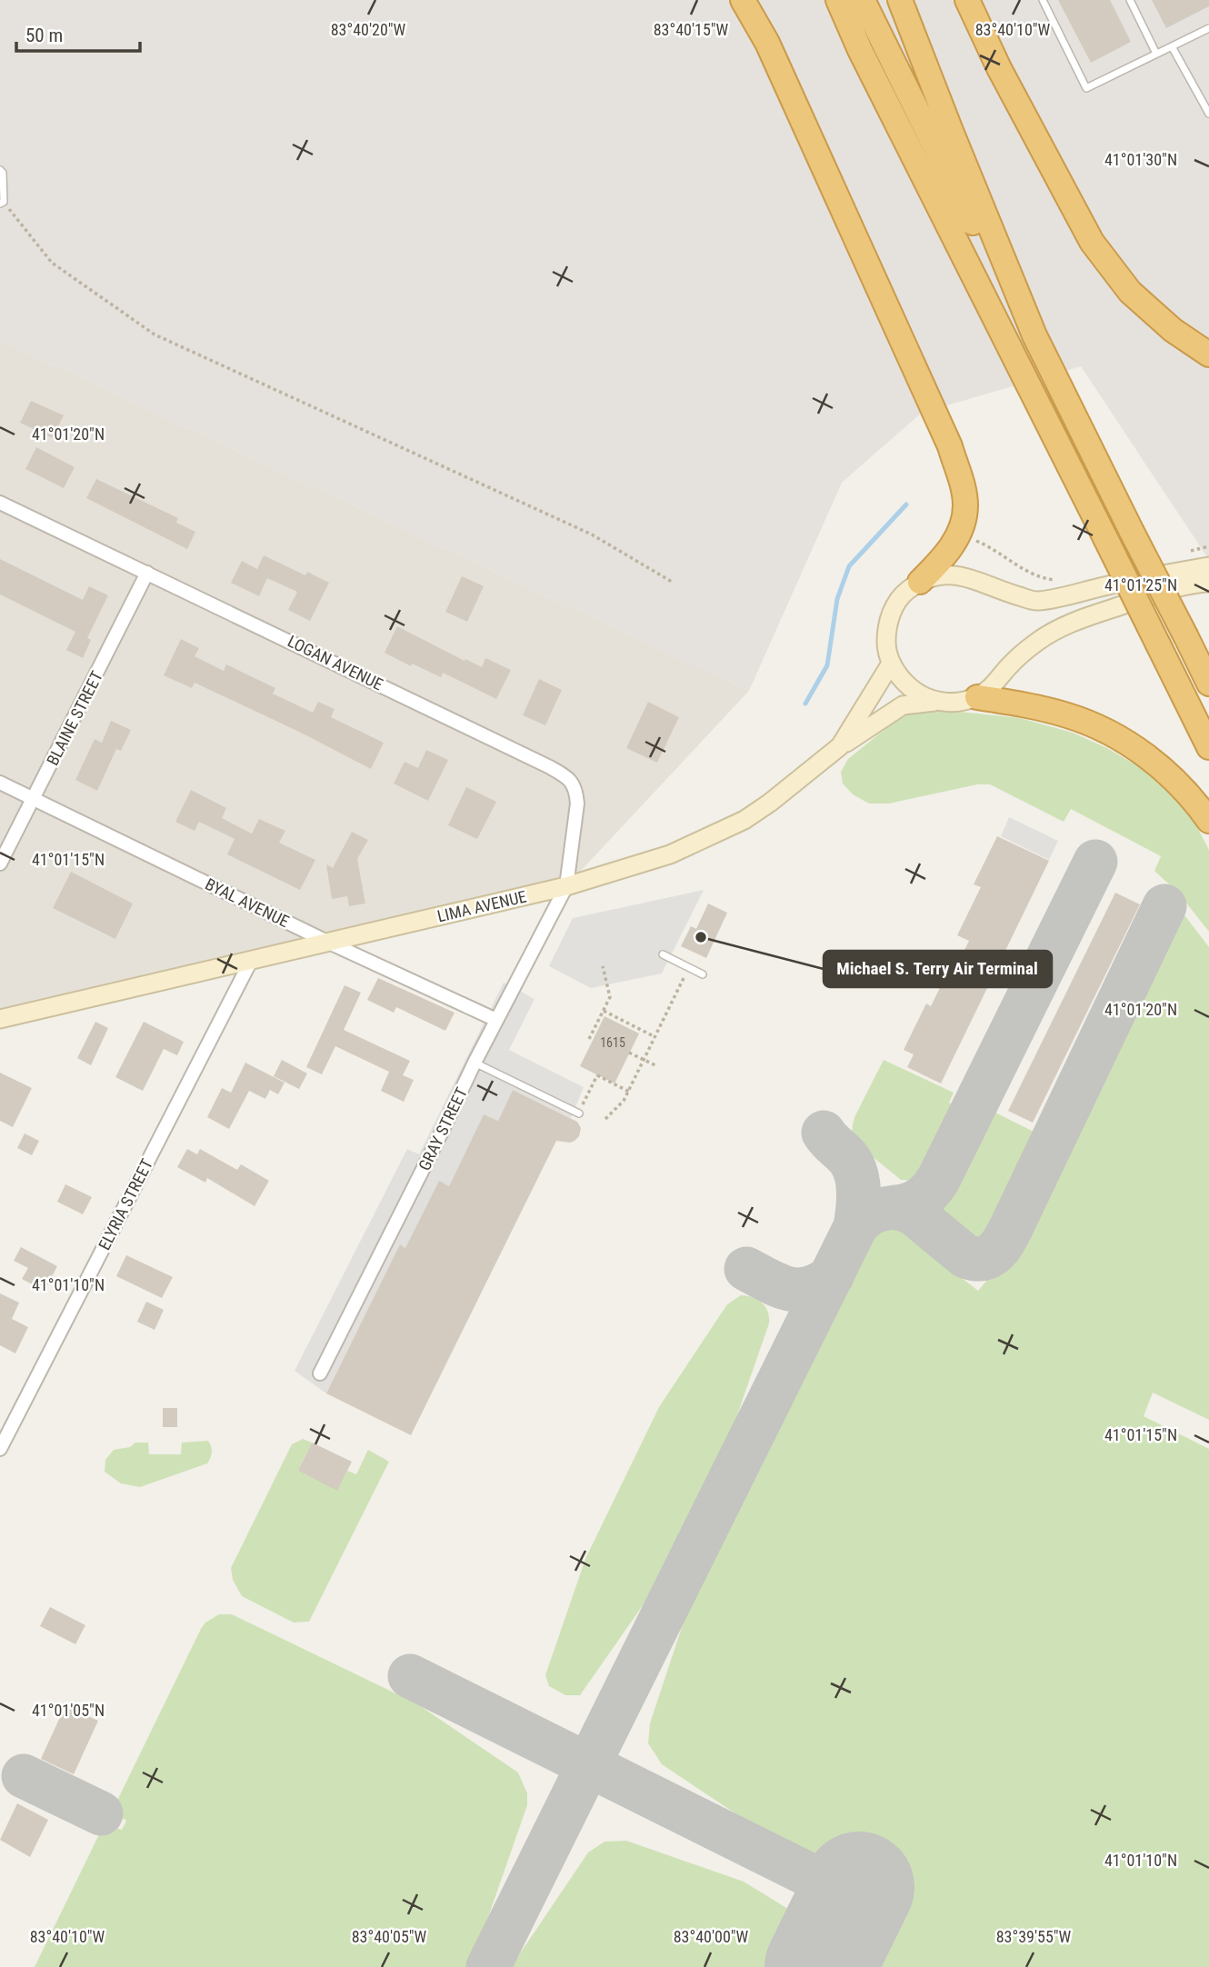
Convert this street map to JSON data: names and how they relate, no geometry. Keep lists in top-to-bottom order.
{
  "streets": {
    "street": [
      "LOGAN AVENUE",
      "BLAINE STREET",
      "BYAL AVENUE",
      "LIMA AVENUE",
      "GRAY STREET",
      "ELYRIA STREET"
    ]
  },
  "crossings": [
    ["LOGAN AVENUE", "BLAINE STREET"],
    ["LOGAN AVENUE", "LIMA AVENUE"],
    ["LOGAN AVENUE", "GRAY STREET"],
    ["BLAINE STREET", "BYAL AVENUE"],
    ["BYAL AVENUE", "LIMA AVENUE"],
    ["BYAL AVENUE", "GRAY STREET"],
    ["LIMA AVENUE", "GRAY STREET"],
    ["LIMA AVENUE", "ELYRIA STREET"]
  ],
  "places": ["Michael S. Terry Air Terminal"],
  "house_numbers": ["1615"],
  "scale_bar": "50 m",
  "coordinates": [
    "83°40'20\"W",
    "83°40'15\"W",
    "83°40'10\"W",
    "41°01'30\"N",
    "41°01'20\"N",
    "41°01'25\"N",
    "41°01'15\"N",
    "41°01'10\"N",
    "41°01'05\"N",
    "83°40'05\"W",
    "83°40'00\"W",
    "83°39'55\"W"
  ]
}
